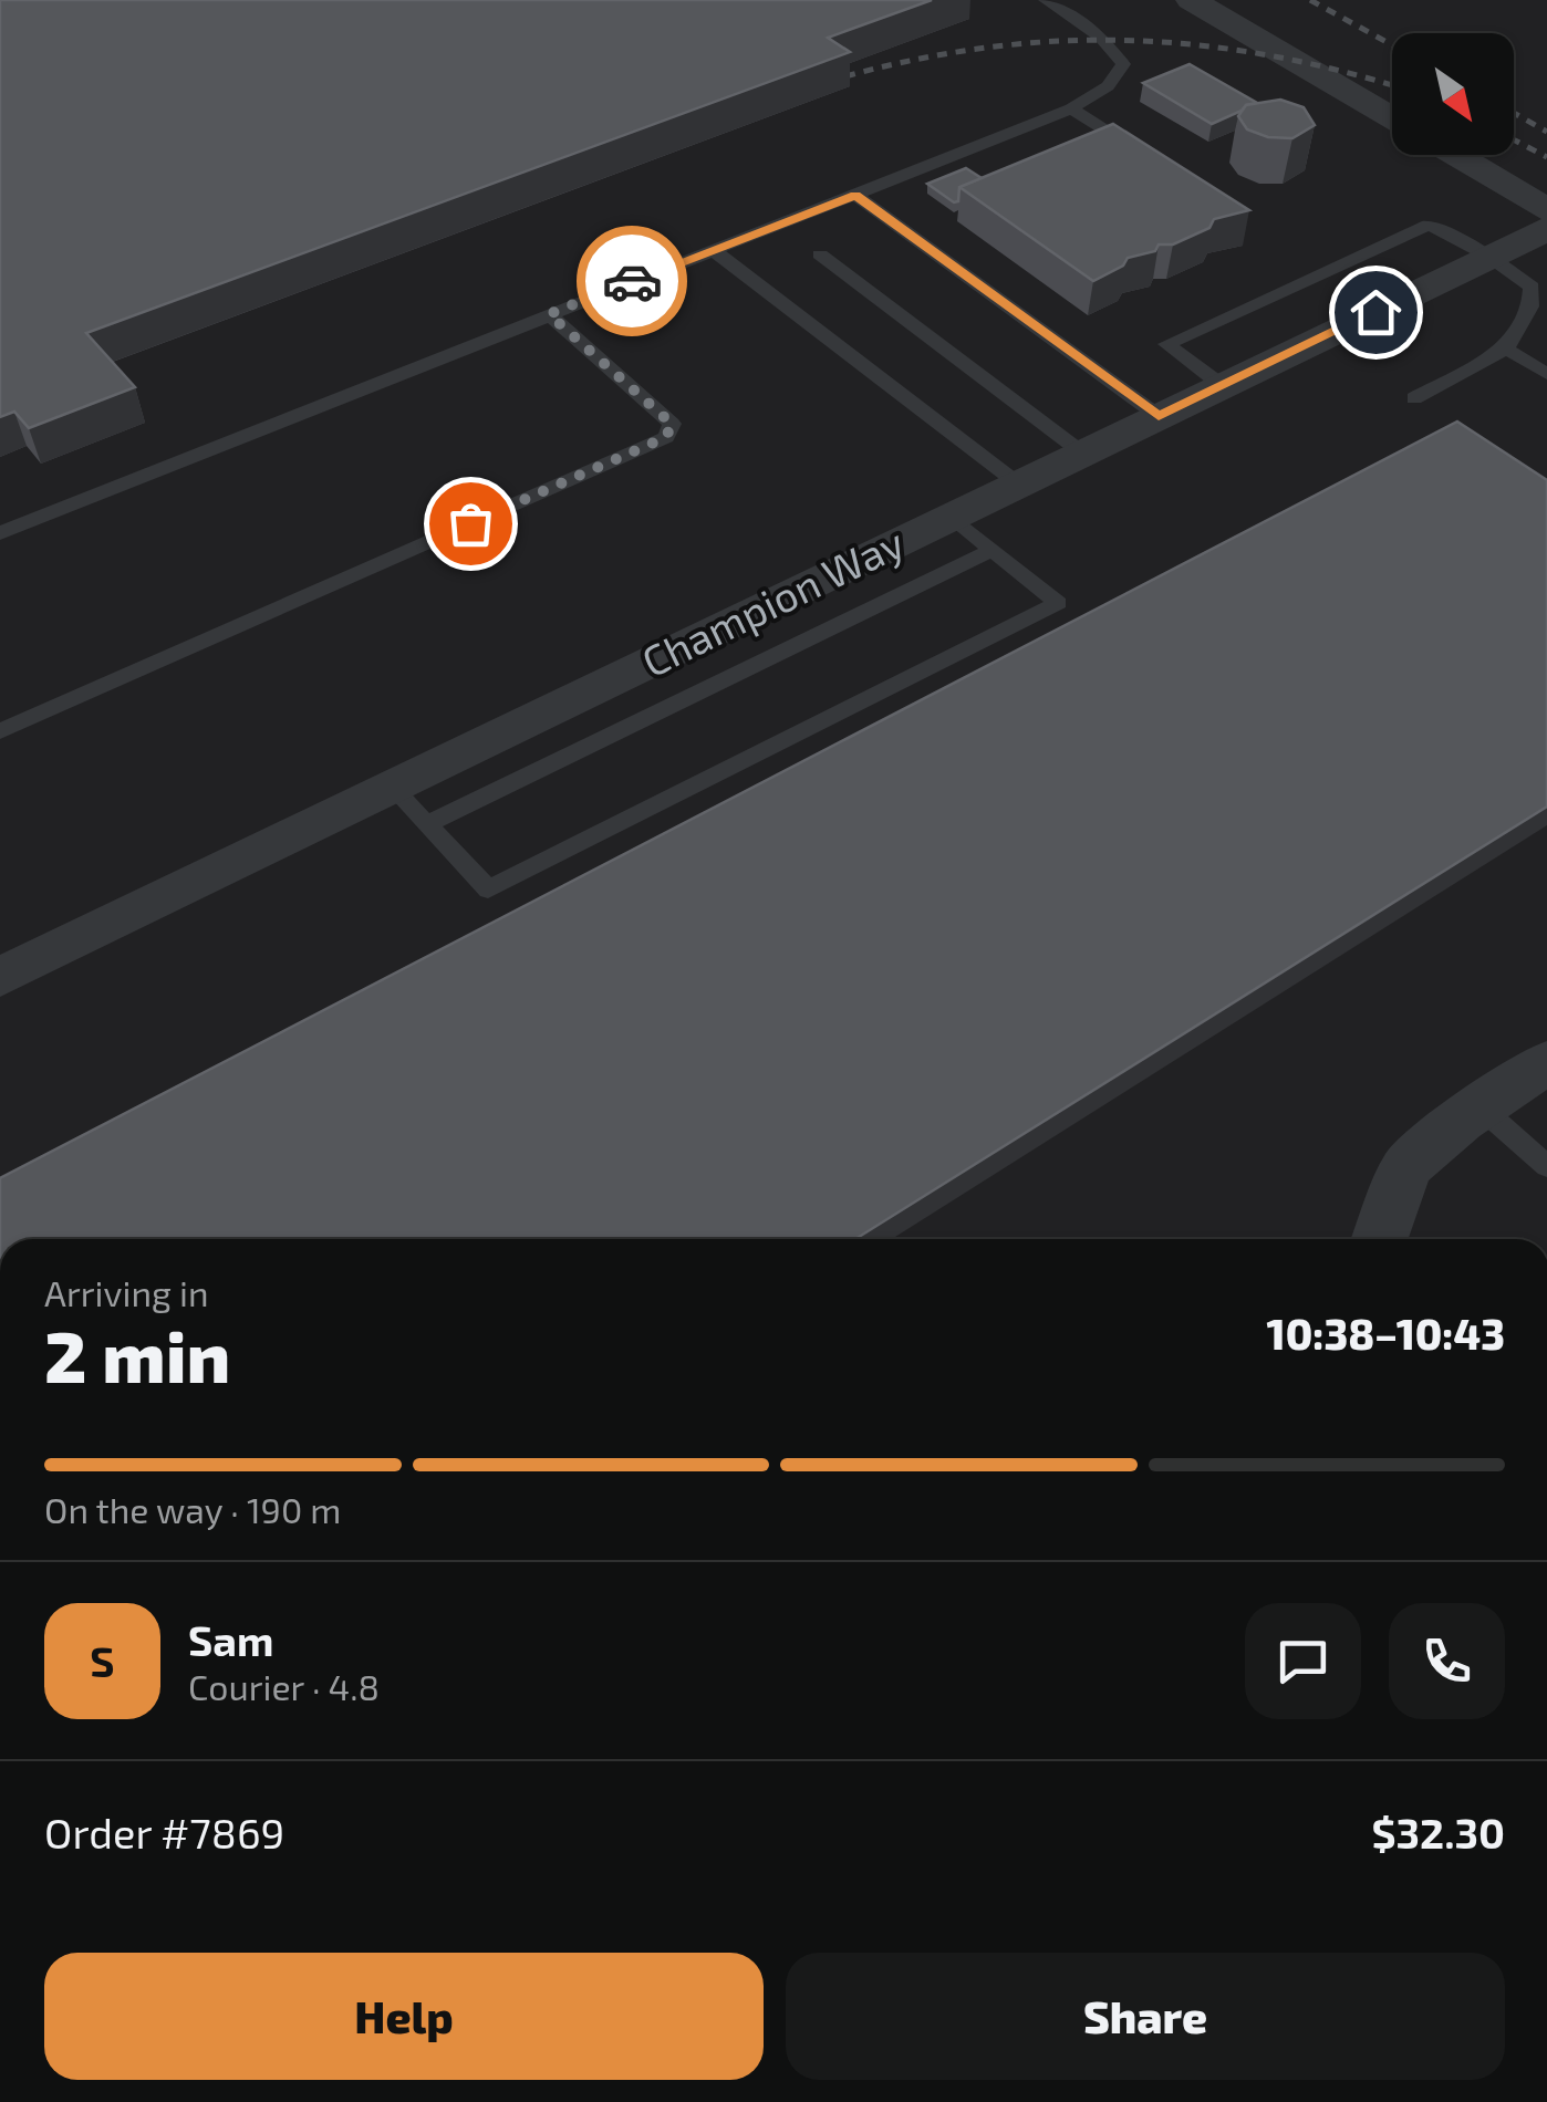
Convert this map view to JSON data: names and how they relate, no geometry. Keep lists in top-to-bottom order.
{
  "streets": {
    "street": ["Champion Way"]
  },
  "north": "bottom right",
  "page": {
    "heading": ["2 min", "Arriving in", "10:38–10:43"],
    "panel": [
      "Sam",
      "Courier · 4.8",
      "Order #7869",
      "$32.30"
    ],
    "bar": "On the way · 190 m",
    "round": "S",
    "buttons": ["Help", "Share"]
  }
}
